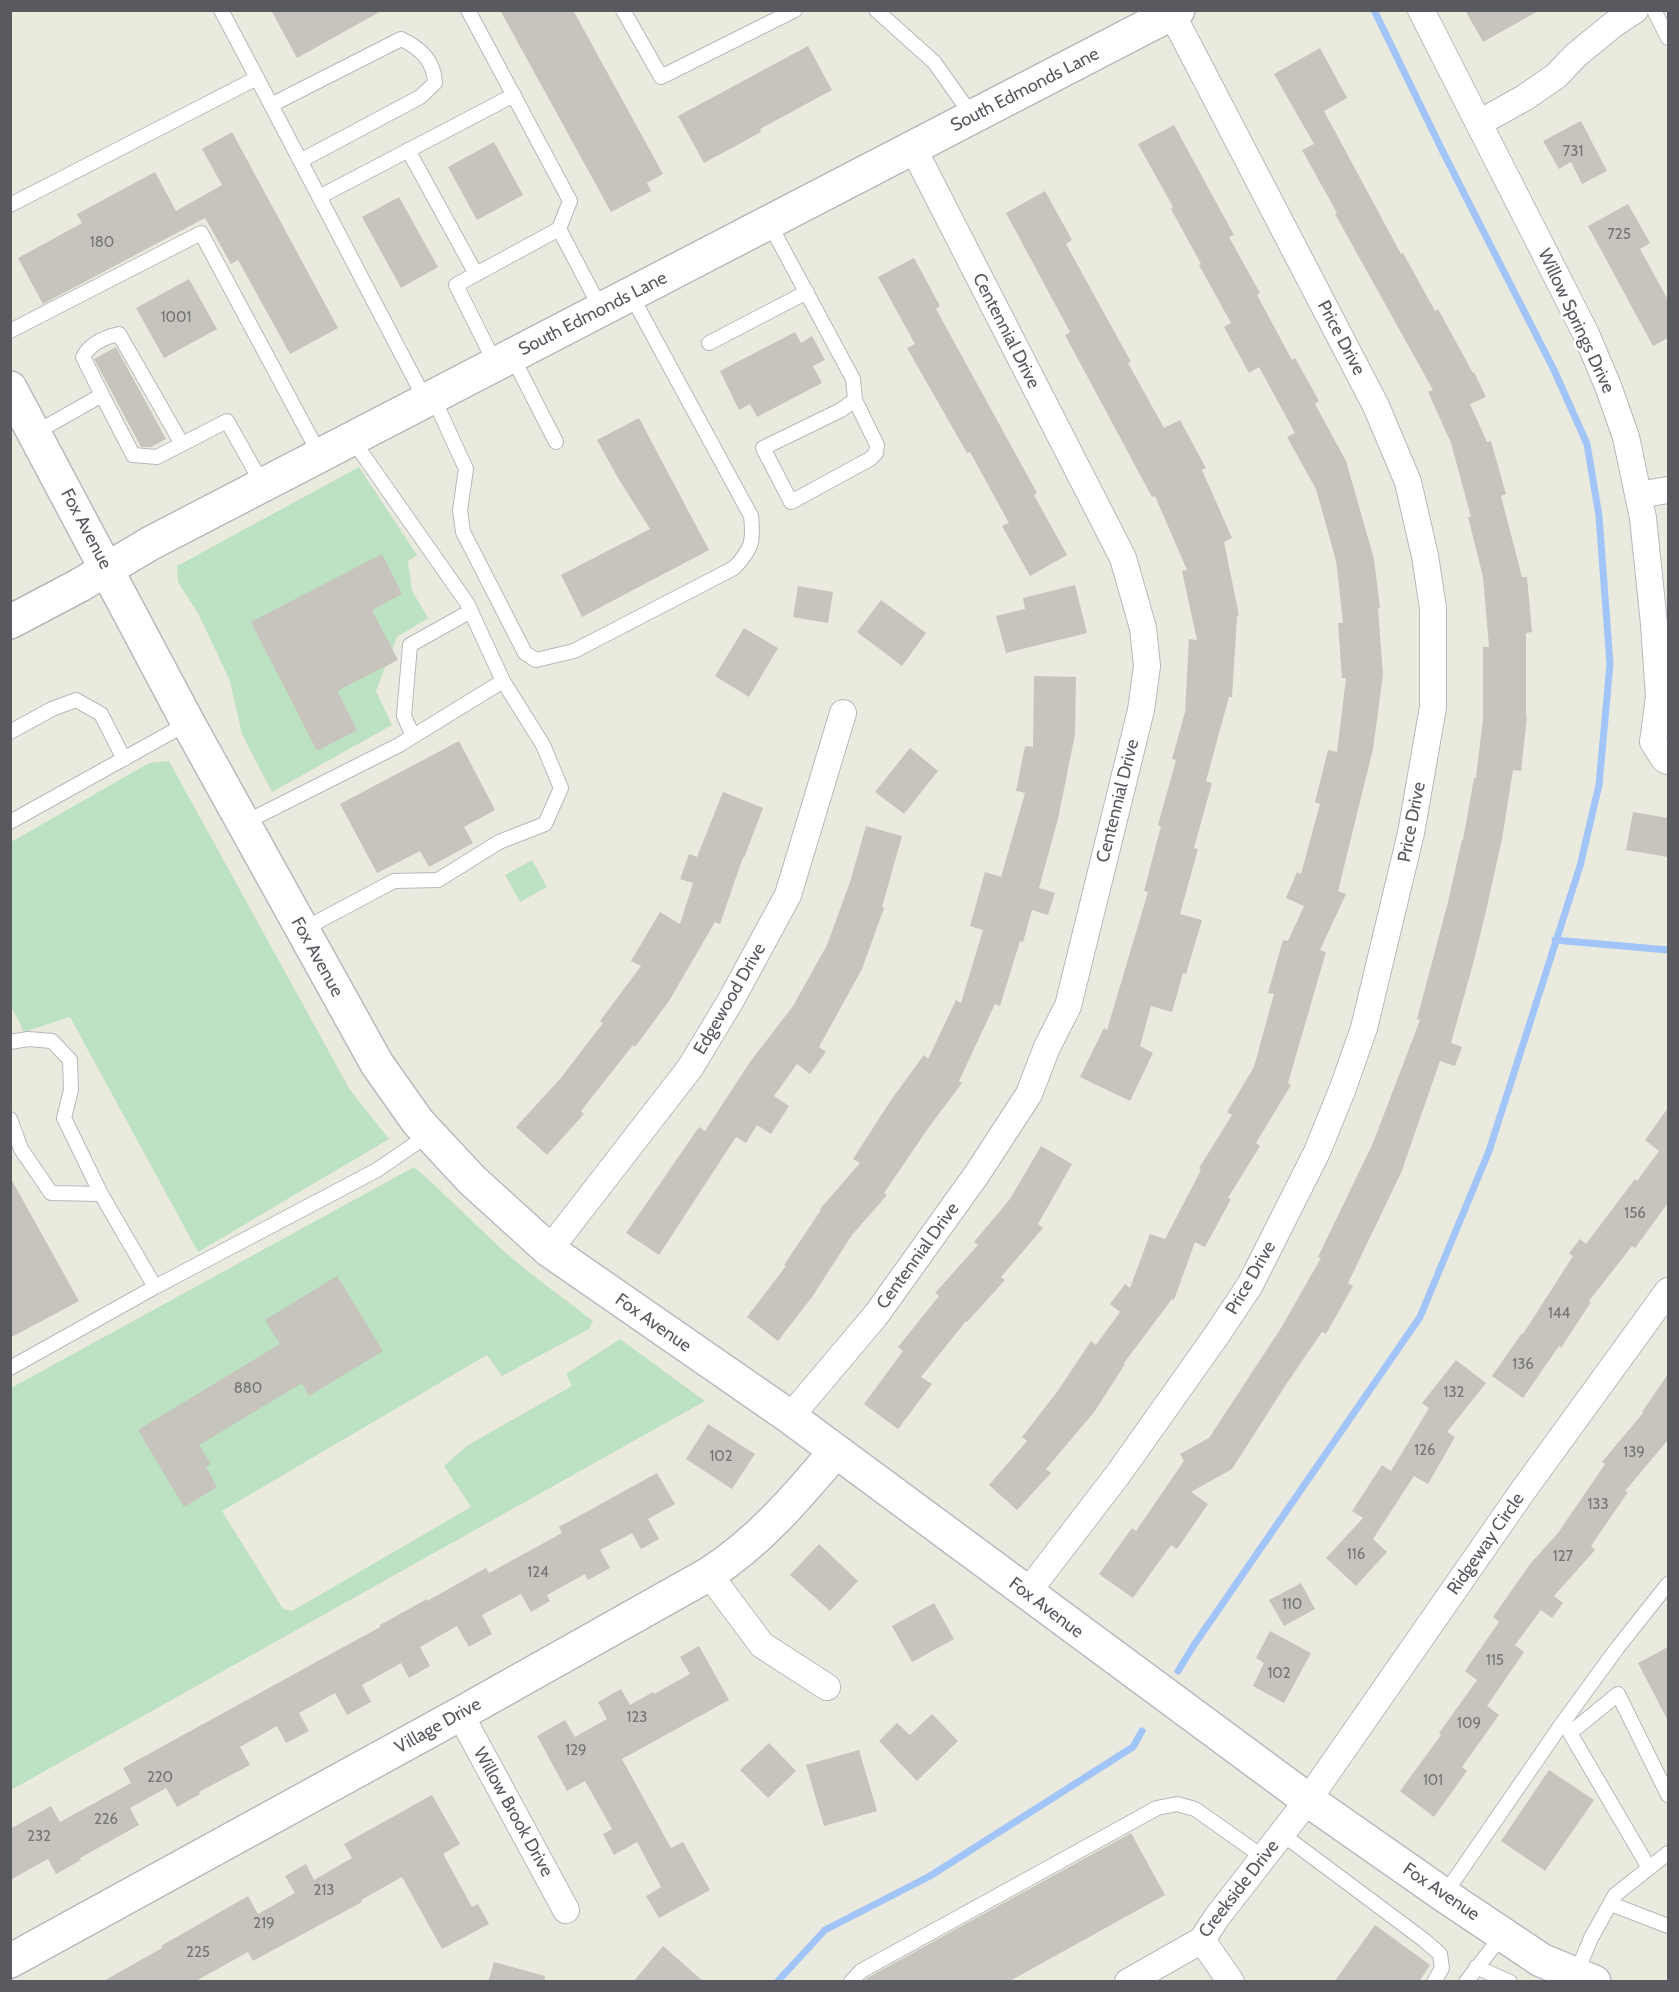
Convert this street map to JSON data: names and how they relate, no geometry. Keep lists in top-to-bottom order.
{
  "streets": {
    "main road": ["South Edmonds Lane", "Fox Avenue", "Village Drive"],
    "street": [
      "Willow Springs Drive",
      "Centennial Drive",
      "Price Drive",
      "Edgewood Drive",
      "Ridgeway Circle",
      "Willow Brook Drive",
      "Creekside Drive"
    ]
  },
  "crossings": [
    ["South Edmonds Lane", "Centennial Drive"],
    ["South Edmonds Lane", "Price Drive"],
    ["South Edmonds Lane", "Fox Avenue"],
    ["Centennial Drive", "Fox Avenue"],
    ["Price Drive", "Fox Avenue"],
    ["Fox Avenue", "Edgewood Drive"],
    ["Fox Avenue", "Ridgeway Circle"],
    ["Fox Avenue", "Village Drive"],
    ["Fox Avenue", "Creekside Drive"],
    ["Ridgeway Circle", "Creekside Drive"],
    ["Village Drive", "Willow Brook Drive"]
  ],
  "house_numbers": [
    "731",
    "725",
    "180",
    "1001",
    "156",
    "144",
    "136",
    "880",
    "132",
    "126",
    "139",
    "102",
    "133",
    "116",
    "127",
    "124",
    "110",
    "115",
    "102",
    "123",
    "109",
    "129",
    "220",
    "101",
    "226",
    "232",
    "213",
    "219",
    "225"
  ]
}
